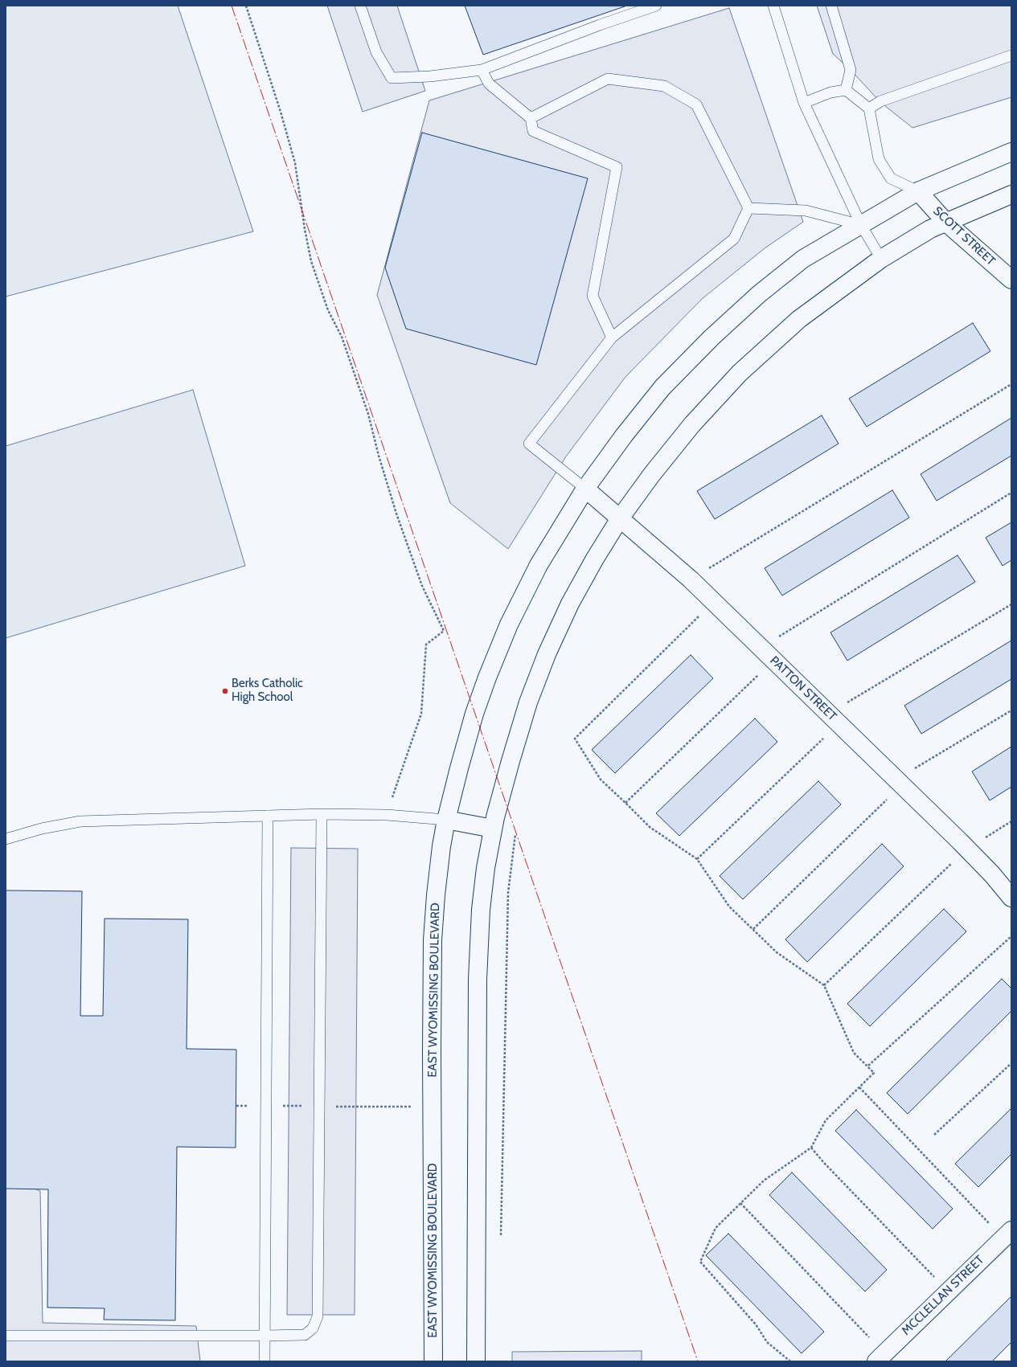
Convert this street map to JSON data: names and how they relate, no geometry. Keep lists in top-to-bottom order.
{
  "streets": {
    "street": [
      "SCOTT STREET",
      "PATTON STREET",
      "EAST WYOMISSING BOULEVARD",
      "MCCLELLAN STREET"
    ]
  },
  "crossings": [
    ["SCOTT STREET", "EAST WYOMISSING BOULEVARD"],
    ["PATTON STREET", "EAST WYOMISSING BOULEVARD"]
  ],
  "places": ["Berks Catholic High School"]
}
